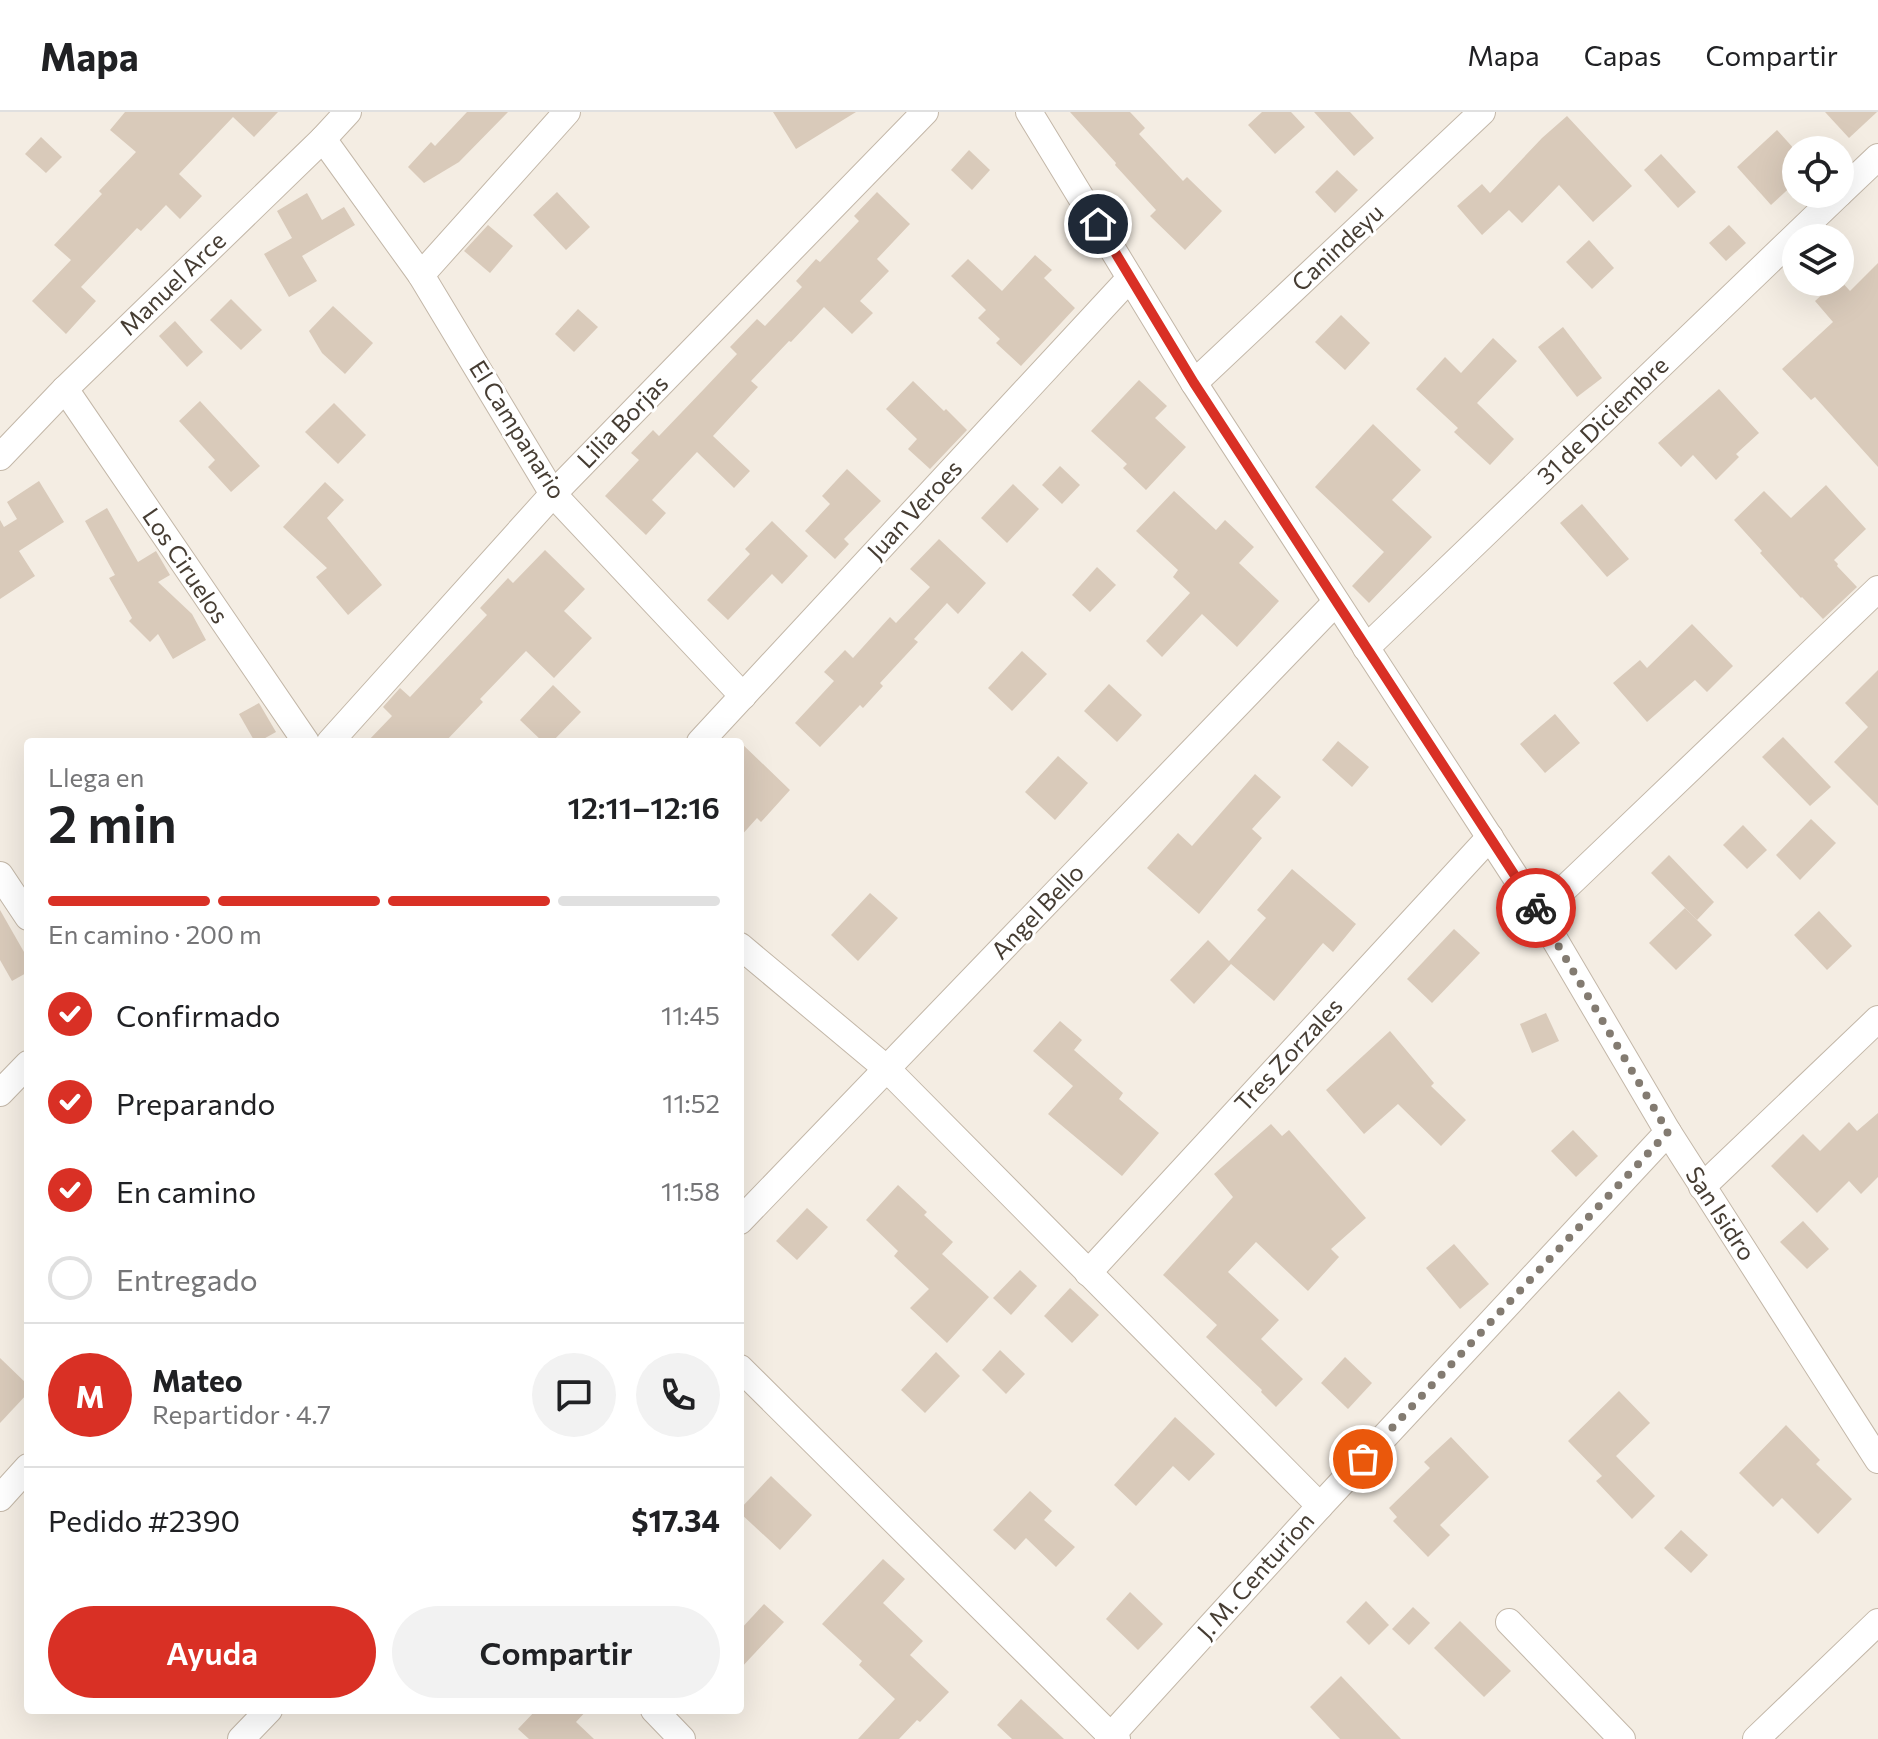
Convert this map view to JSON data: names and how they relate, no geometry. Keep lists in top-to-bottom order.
{
  "streets": {
    "street": [
      "Canindeyu",
      "Manuel Arce",
      "31 de Diciembre",
      "Lilia Borjas",
      "El Campanario",
      "Juan Veroes",
      "Los Ciruelos",
      "Angel Bello",
      "Tres Zorzales",
      "San Isidro",
      "J. M. Centurion"
    ]
  },
  "crossings": [
    ["Canindeyu", "San Isidro"],
    ["Manuel Arce", "El Campanario"],
    ["Manuel Arce", "Los Ciruelos"],
    ["31 de Diciembre", "San Isidro"],
    ["Lilia Borjas", "El Campanario"],
    ["El Campanario", "Juan Veroes"],
    ["Juan Veroes", "San Isidro"],
    ["Angel Bello", "San Isidro"],
    ["Tres Zorzales", "San Isidro"],
    ["San Isidro", "J. M. Centurion"]
  ],
  "page": {
    "header": "Mapa",
    "nav": ["Mapa", "Capas", "Compartir"],
    "heading": ["2 min", "Llega en", "12:11–12:16"],
    "panel": [
      "Mateo",
      "Repartidor · 4.7",
      "Pedido #2390",
      "$17.34"
    ],
    "bar": "En camino · 200 m",
    "list": [
      ["Confirmado", "11:45"],
      ["Preparando", "11:52"],
      ["En camino", "11:58"],
      "Entregado"
    ],
    "round": "M",
    "buttons": ["Ayuda", "Compartir"]
  }
}
